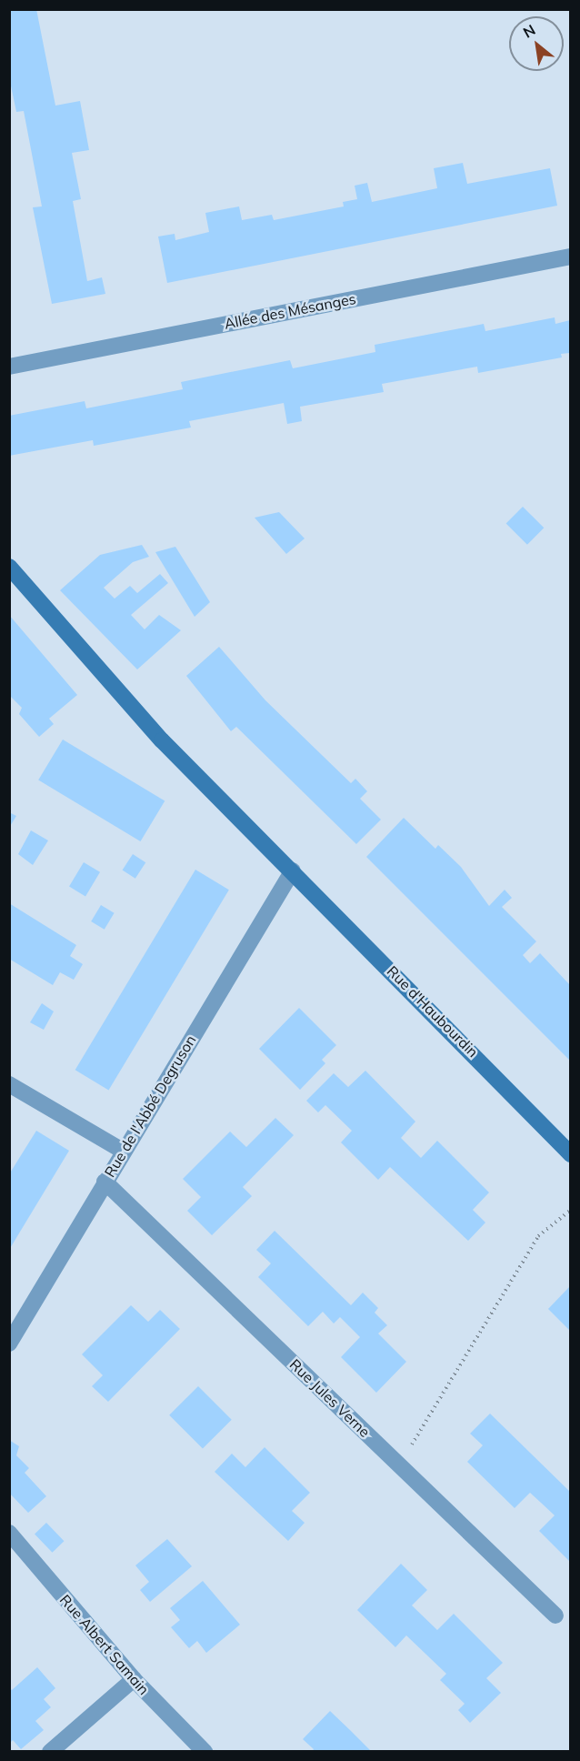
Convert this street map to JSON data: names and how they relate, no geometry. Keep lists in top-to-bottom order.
{
  "streets": {
    "street": [
      "Allée des Mésanges",
      "Rue d'Haubourdin",
      "Rue de l'Abbé Degruson",
      "Rue Jules Verne",
      "Rue Albert Samain"
    ]
  },
  "crossings": [
    ["Rue d'Haubourdin", "Rue de l'Abbé Degruson"],
    ["Rue de l'Abbé Degruson", "Rue Jules Verne"]
  ],
  "north": "top left"
}
